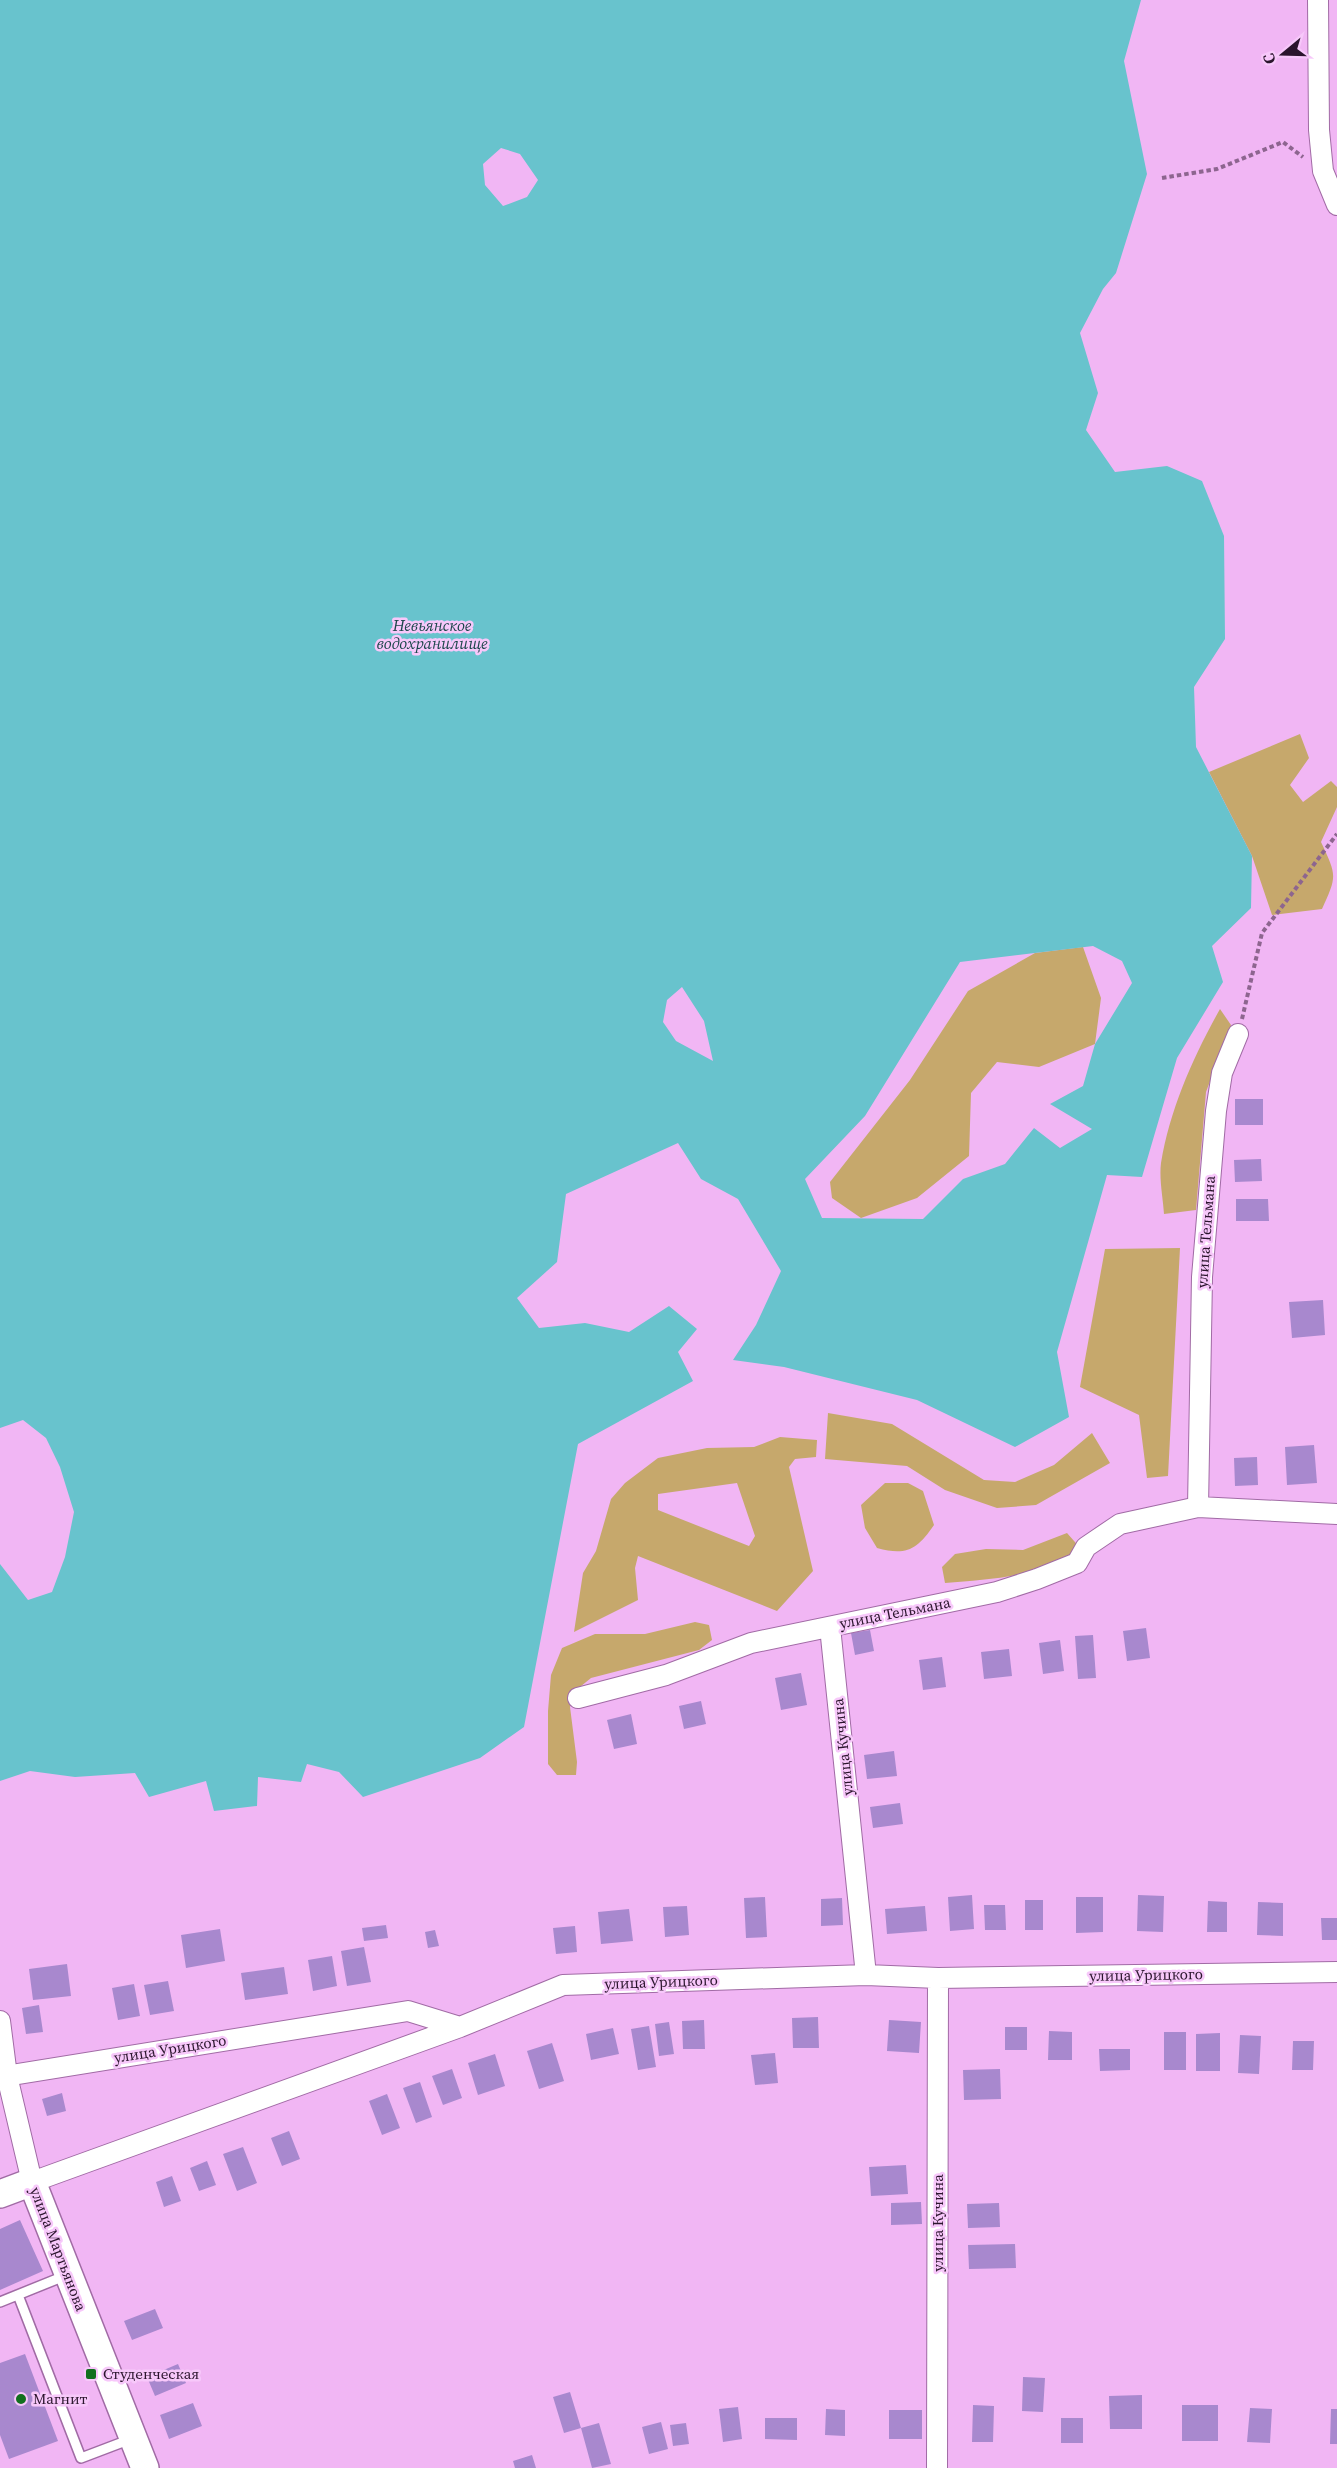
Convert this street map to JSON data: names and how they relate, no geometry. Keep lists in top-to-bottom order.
{
  "streets": {
    "street": [
      "улица Тельмана",
      "улица Кучина",
      "улица Урицкого",
      "улица Мартьянова"
    ]
  },
  "crossings": [
    ["улица Тельмана", "улица Кучина"],
    ["улица Кучина", "улица Урицкого"],
    ["улица Урицкого", "улица Мартьянова"]
  ],
  "water": ["Невьянское водохранилище"],
  "places": {
    "transit": ["Студенческая"],
    "other": ["Магнит"]
  },
  "north": "left"
}
